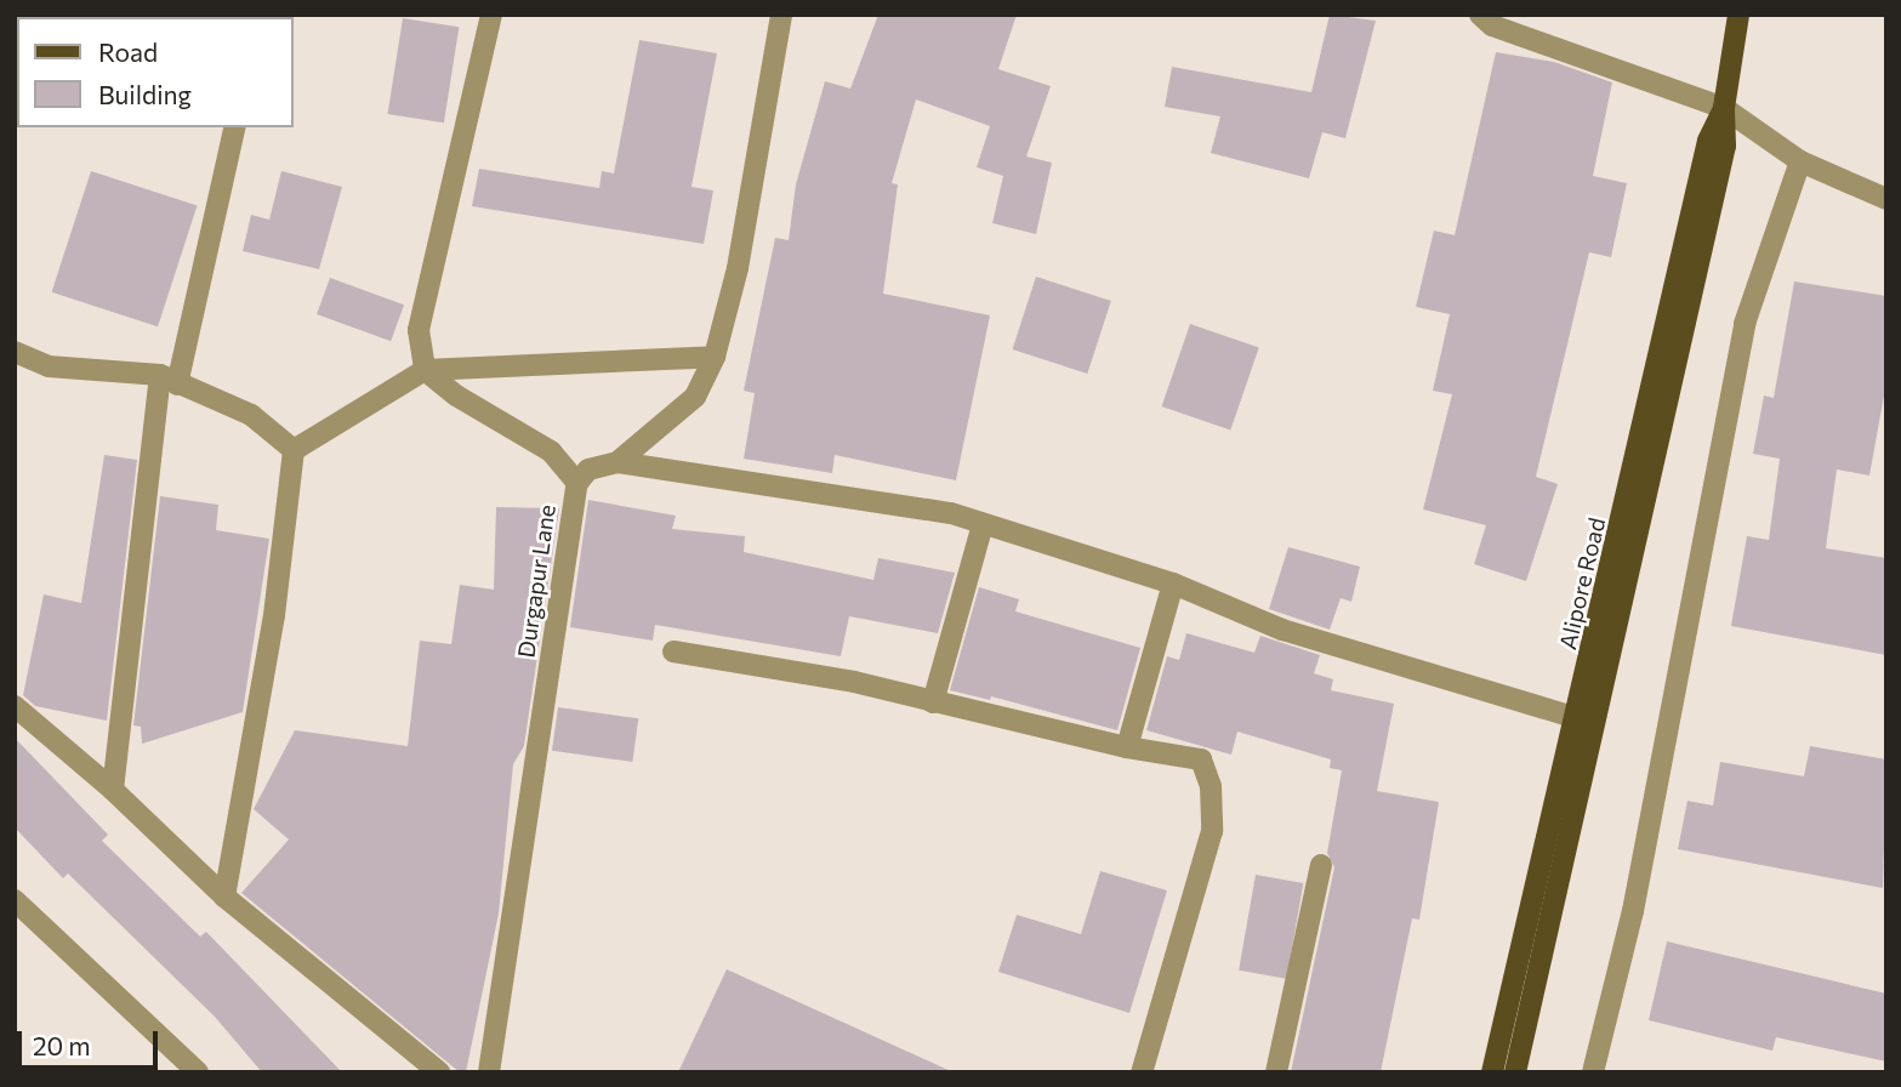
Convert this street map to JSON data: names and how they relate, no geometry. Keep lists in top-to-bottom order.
{
  "streets": {
    "main road": ["Alipore Road"],
    "street": ["Durgapur Lane"]
  },
  "legend": ["Road", "Building"],
  "scale_bar": "20 m"
}
